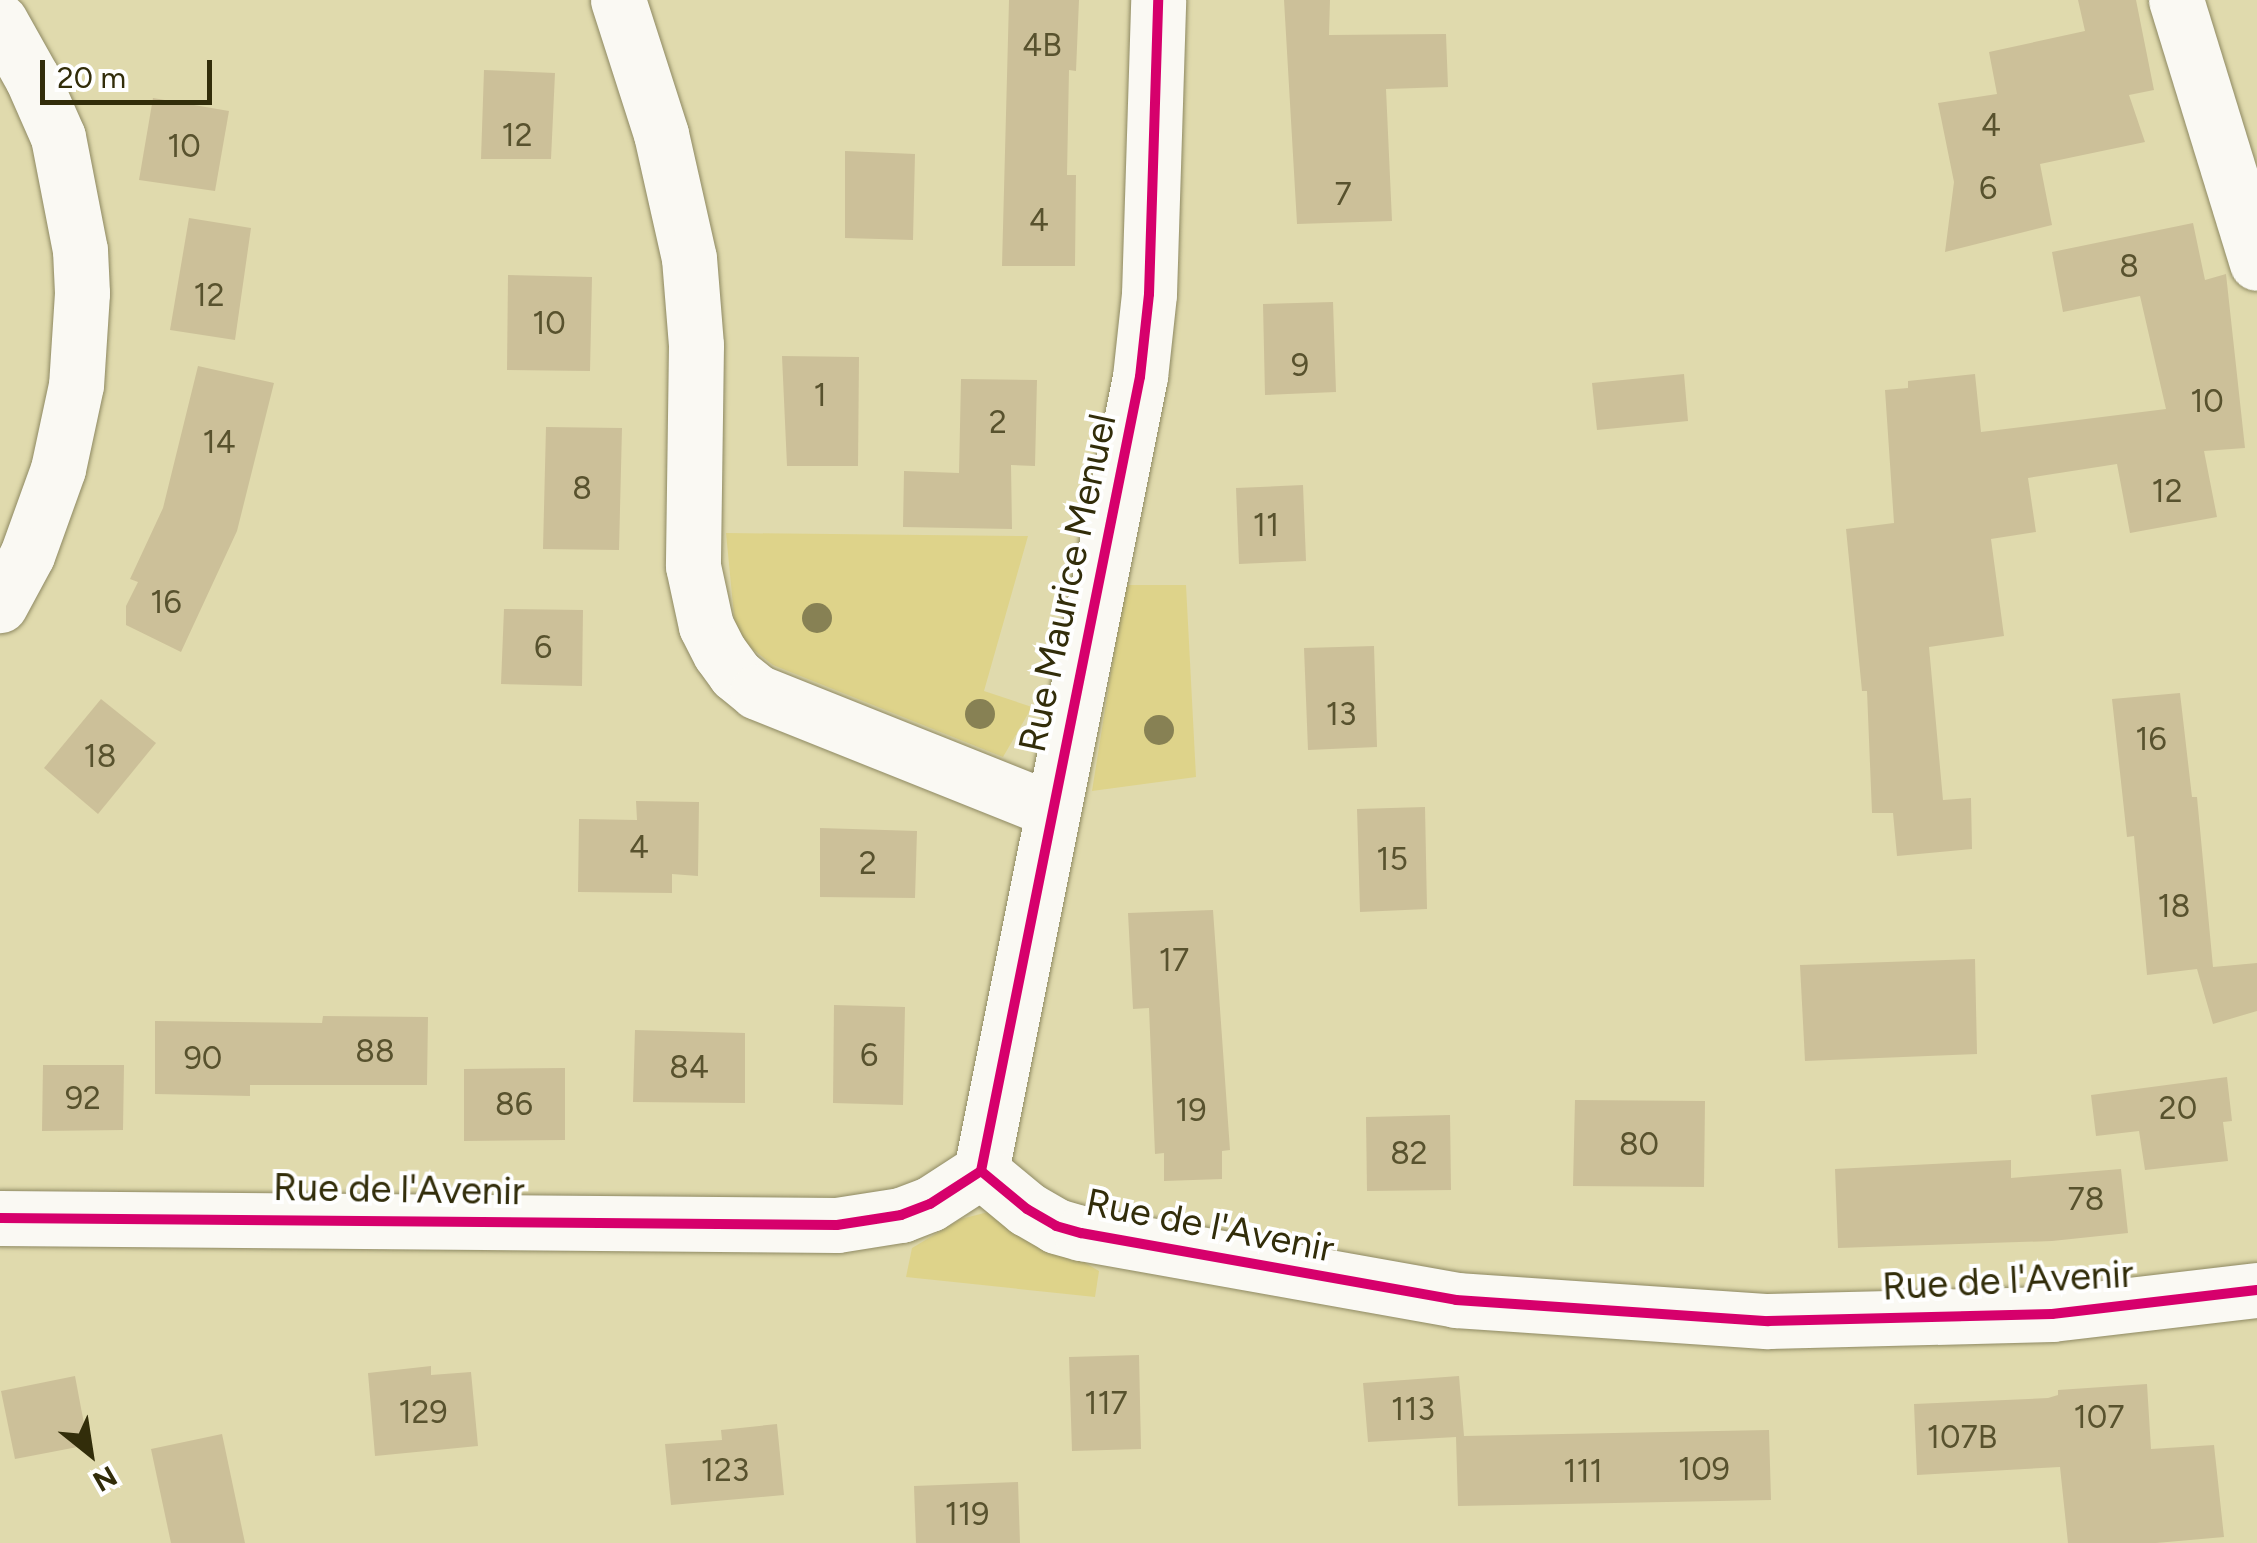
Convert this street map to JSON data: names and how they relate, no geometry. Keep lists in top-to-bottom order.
{
  "streets": {
    "street": ["Rue Maurice Menuel", "Rue de l'Avenir"]
  },
  "crossings": [
    ["Rue Maurice Menuel", "Rue de l'Avenir"]
  ],
  "house_numbers": [
    "4B",
    "4",
    "12",
    "10",
    "6",
    "7",
    "4",
    "8",
    "12",
    "10",
    "9",
    "1",
    "10",
    "2",
    "14",
    "8",
    "12",
    "11",
    "16",
    "6",
    "13",
    "16",
    "18",
    "4",
    "15",
    "2",
    "18",
    "17",
    "88",
    "6",
    "90",
    "84",
    "92",
    "86",
    "20",
    "19",
    "80",
    "82",
    "78",
    "117",
    "113",
    "129",
    "107",
    "107B",
    "109",
    "123",
    "111",
    "119"
  ],
  "scale_bar": "20 m",
  "north": "bottom right"
}
